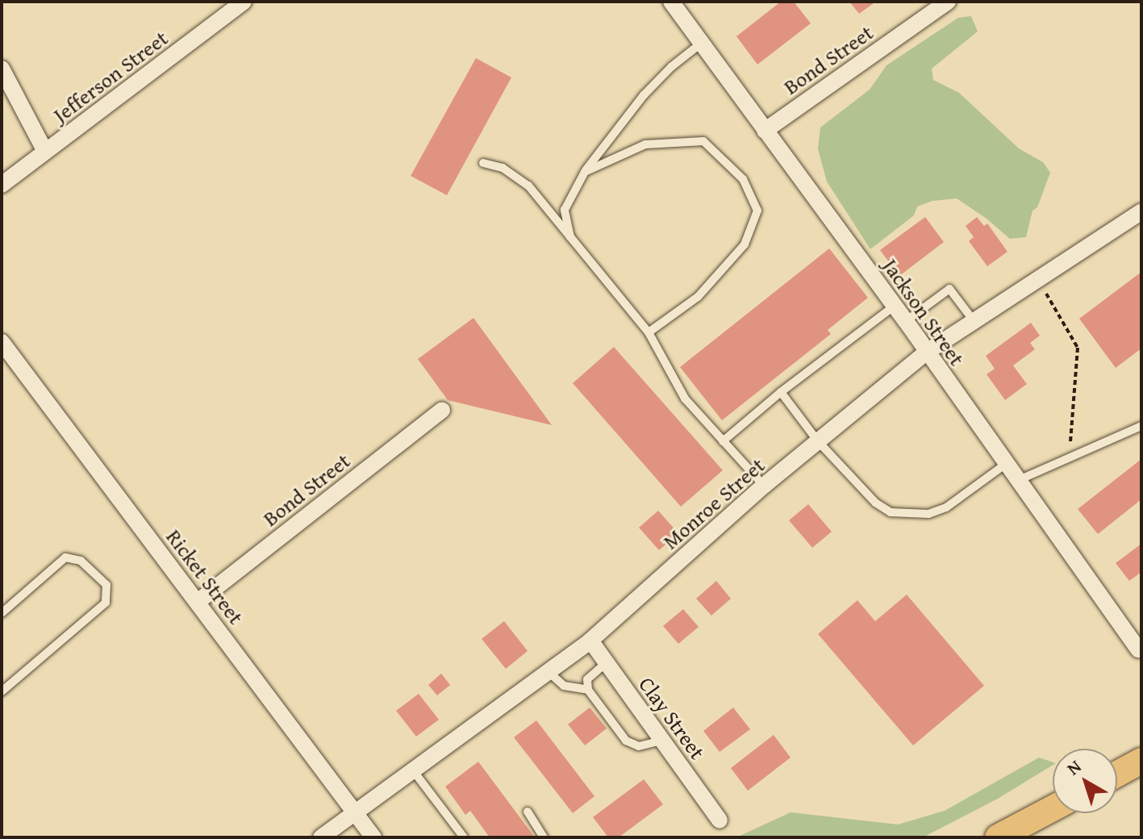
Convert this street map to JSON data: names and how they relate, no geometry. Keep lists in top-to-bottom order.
{
  "streets": {
    "street": [
      "Bond Street",
      "Jefferson Street",
      "Jackson Street",
      "Monroe Street",
      "Ricket Street",
      "Clay Street"
    ]
  },
  "crossings": [
    ["Bond Street", "Jackson Street"],
    ["Bond Street", "Ricket Street"],
    ["Jackson Street", "Monroe Street"],
    ["Monroe Street", "Ricket Street"],
    ["Monroe Street", "Clay Street"]
  ],
  "north": "top left"
}
